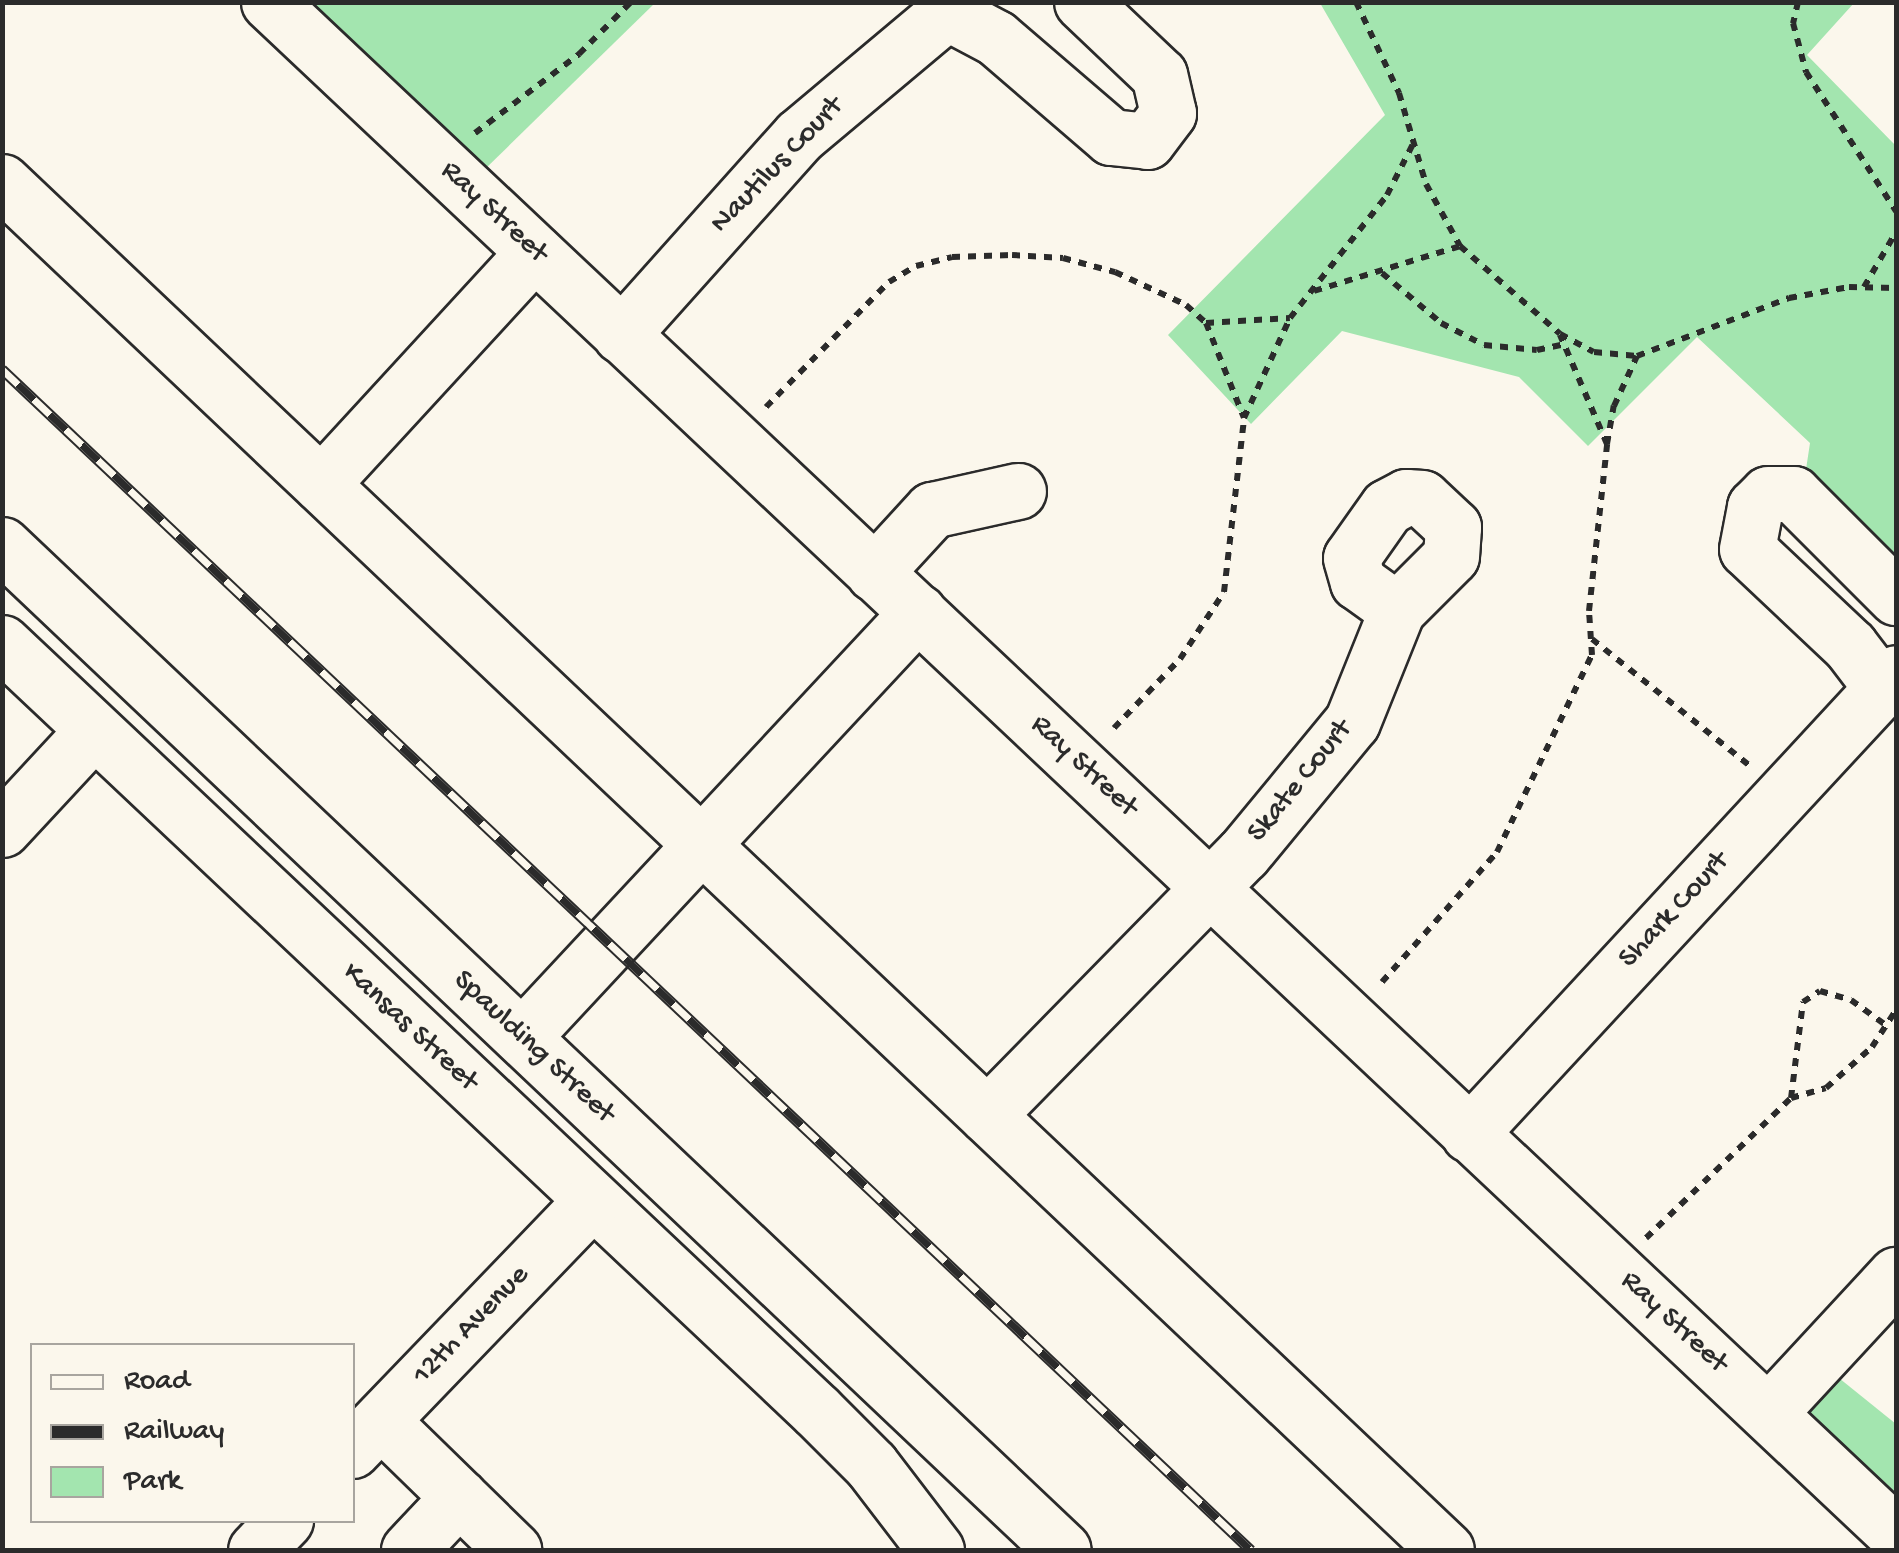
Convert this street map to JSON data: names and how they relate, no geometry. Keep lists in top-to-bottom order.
{
  "streets": {
    "street": [
      "Nautilus Court",
      "Ray Street",
      "Skate Court",
      "Shark Court",
      "Kansas Street",
      "Spaulding Street",
      "12th Avenue"
    ]
  },
  "crossings": [
    ["Nautilus Court", "Ray Street"],
    ["Ray Street", "Skate Court"],
    ["Ray Street", "Shark Court"],
    ["Kansas Street", "12th Avenue"]
  ],
  "legend": ["Road", "Railway", "Park"]
}
